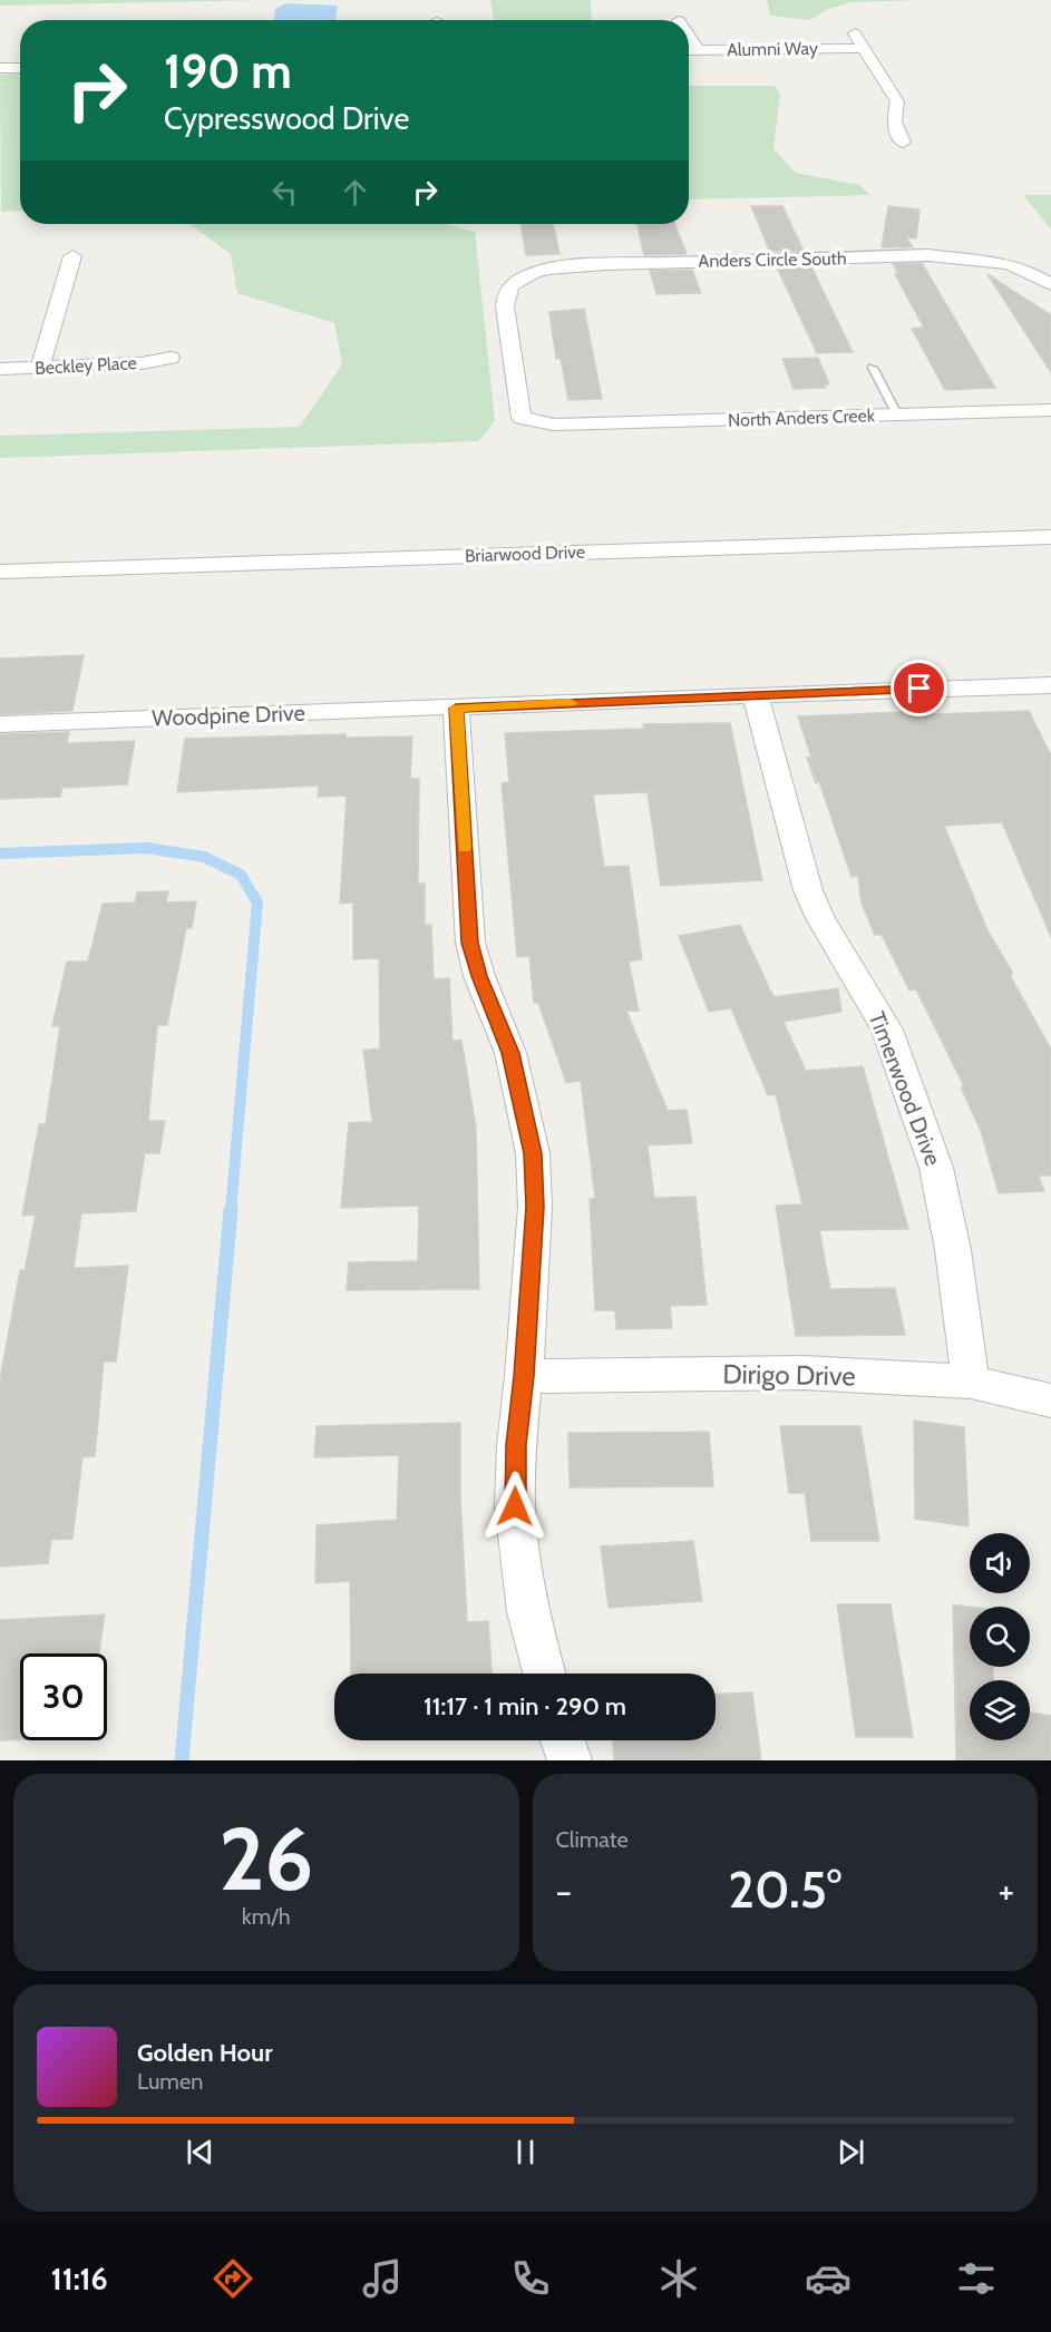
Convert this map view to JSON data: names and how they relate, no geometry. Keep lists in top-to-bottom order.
{
  "streets": {
    "street": [
      "Alumni Way",
      "Anders Circle South",
      "Beckley Place",
      "North Anders Creek",
      "Briarwood Drive",
      "Woodpine Drive",
      "Timerwood Drive",
      "Dirigo Drive"
    ]
  },
  "crossings": [
    ["Anders Circle South", "North Anders Creek"],
    ["Woodpine Drive", "Timerwood Drive"],
    ["Timerwood Drive", "Dirigo Drive"]
  ],
  "page": {
    "turn": ["190 m", "Cypresswood Drive"],
    "limit": "30",
    "trip": "11:17 · 1 min · 290 m",
    "tile": [
      ["26", "km/h"],
      "Climate"
    ],
    "heat": ["−", "20.5°", "+"],
    "song": ["Golden Hour", "Lumen"],
    "tabs": "11:16"
  }
}
